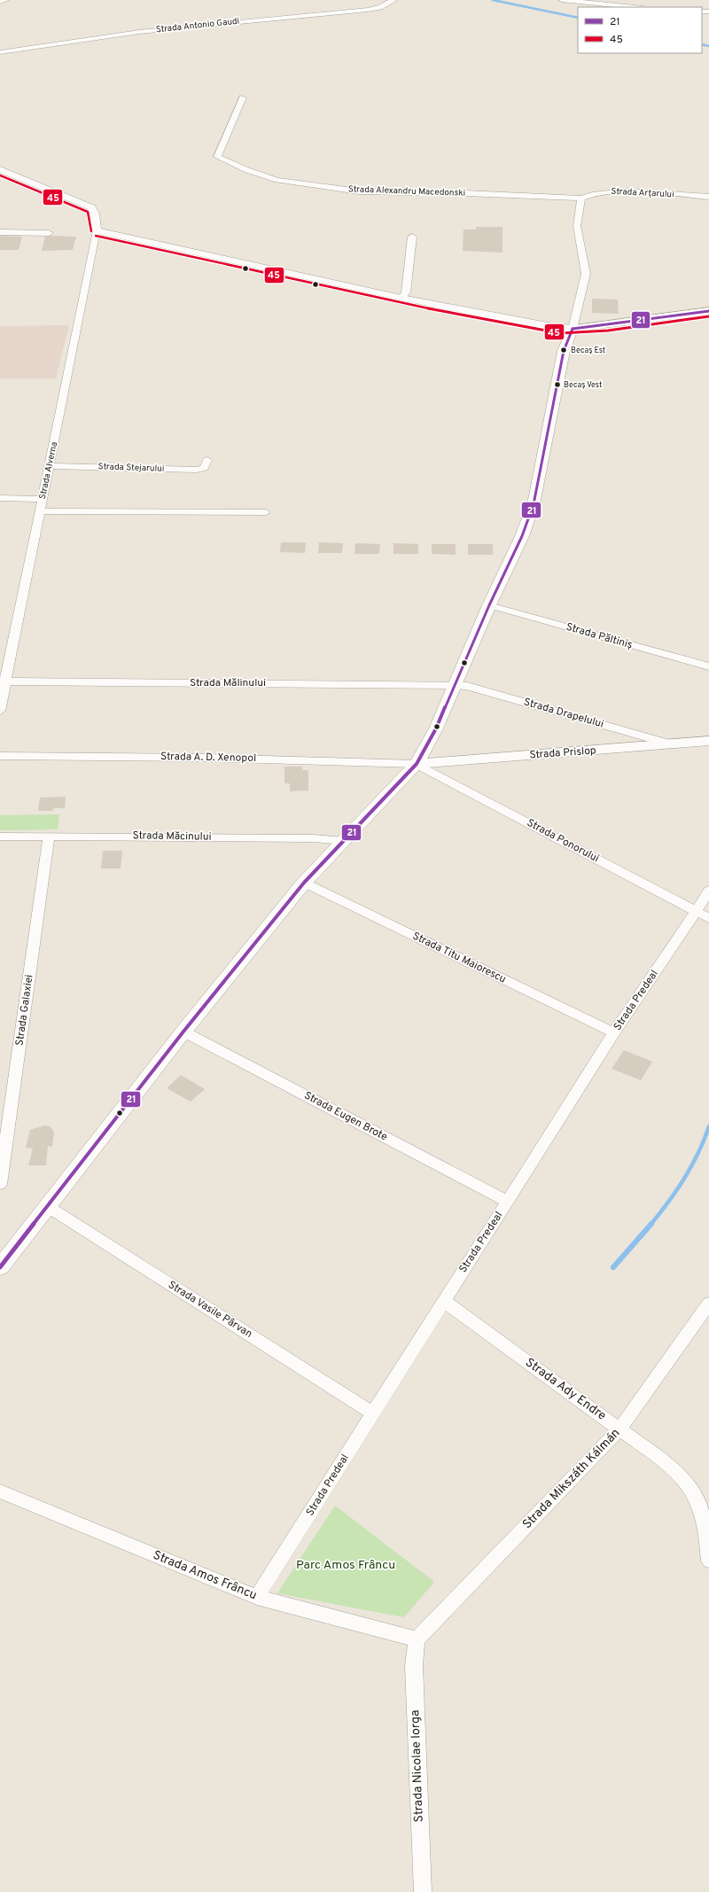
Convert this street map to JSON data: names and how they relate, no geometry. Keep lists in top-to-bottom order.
{
  "streets": {
    "street": [
      "Strada Antonio Gaudi",
      "Strada Alexandru Macedonski",
      "Strada Arțarului",
      "Strada Stejarului",
      "Strada Alverna",
      "Strada Păltiniș",
      "Strada Mălinului",
      "Strada Drapelului",
      "Strada Prislop",
      "Strada A. D. Xenopol",
      "Strada Măcinului",
      "Strada Ponorului",
      "Strada Titu Maiorescu",
      "Strada Predeal",
      "Strada Galaxiei",
      "Strada Eugen Brote",
      "Strada Vasile Pârvan",
      "Strada Ady Endre",
      "Strada Mikszáth Kálmán",
      "Strada Amos Frâncu",
      "Strada Nicolae Iorga"
    ]
  },
  "crossings": [
    ["Strada Alexandru Macedonski", "Strada Arțarului"],
    ["Strada Stejarului", "Strada Alverna"],
    ["Strada Alverna", "Strada Mălinului"],
    ["Strada Mălinului", "Strada Drapelului"],
    ["Strada Drapelului", "Strada Prislop"],
    ["Strada Prislop", "Strada A. D. Xenopol"],
    ["Strada Prislop", "Strada Ponorului"],
    ["Strada A. D. Xenopol", "Strada Ponorului"],
    ["Strada Măcinului", "Strada Galaxiei"],
    ["Strada Ponorului", "Strada Predeal"],
    ["Strada Titu Maiorescu", "Strada Predeal"],
    ["Strada Predeal", "Strada Eugen Brote"],
    ["Strada Predeal", "Strada Vasile Pârvan"],
    ["Strada Predeal", "Strada Ady Endre"],
    ["Strada Predeal", "Strada Amos Frâncu"],
    ["Strada Ady Endre", "Strada Mikszáth Kálmán"],
    ["Strada Mikszáth Kálmán", "Strada Amos Frâncu"],
    ["Strada Mikszáth Kálmán", "Strada Nicolae Iorga"],
    ["Strada Amos Frâncu", "Strada Nicolae Iorga"]
  ],
  "parks": ["Parc Amos Frâncu"],
  "places": ["Becaș Est", "Becaș Vest"],
  "lines": ["transit line 45", "transit line 21"],
  "legend": ["21", "45"]
}
